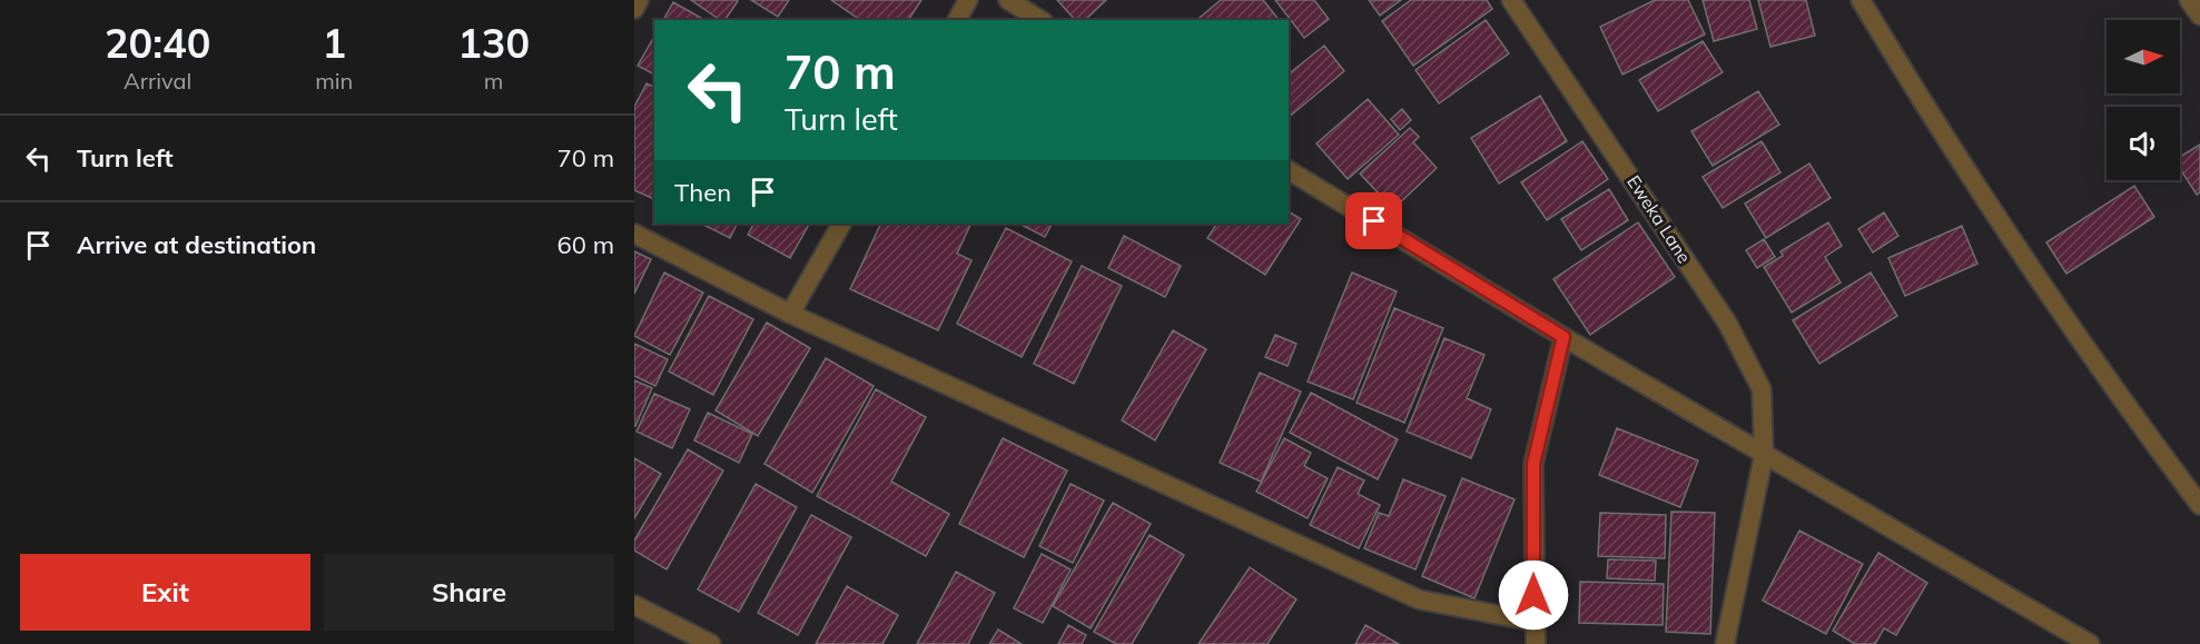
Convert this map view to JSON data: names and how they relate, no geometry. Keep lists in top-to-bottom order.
{
  "streets": {
    "street": ["Eweka Lane"]
  },
  "north": "right",
  "page": {
    "eta": [
      "20:40",
      "Arrival",
      "1",
      "min",
      "130",
      "m"
    ],
    "turn": ["70 m", "Turn left"],
    "list": [
      {
        "name": "Turn left",
        "value": "70 m"
      },
      {
        "name": "Arrive at destination",
        "value": "60 m"
      }
    ],
    "then": "Then",
    "buttons": ["Exit", "Share"]
  }
}
